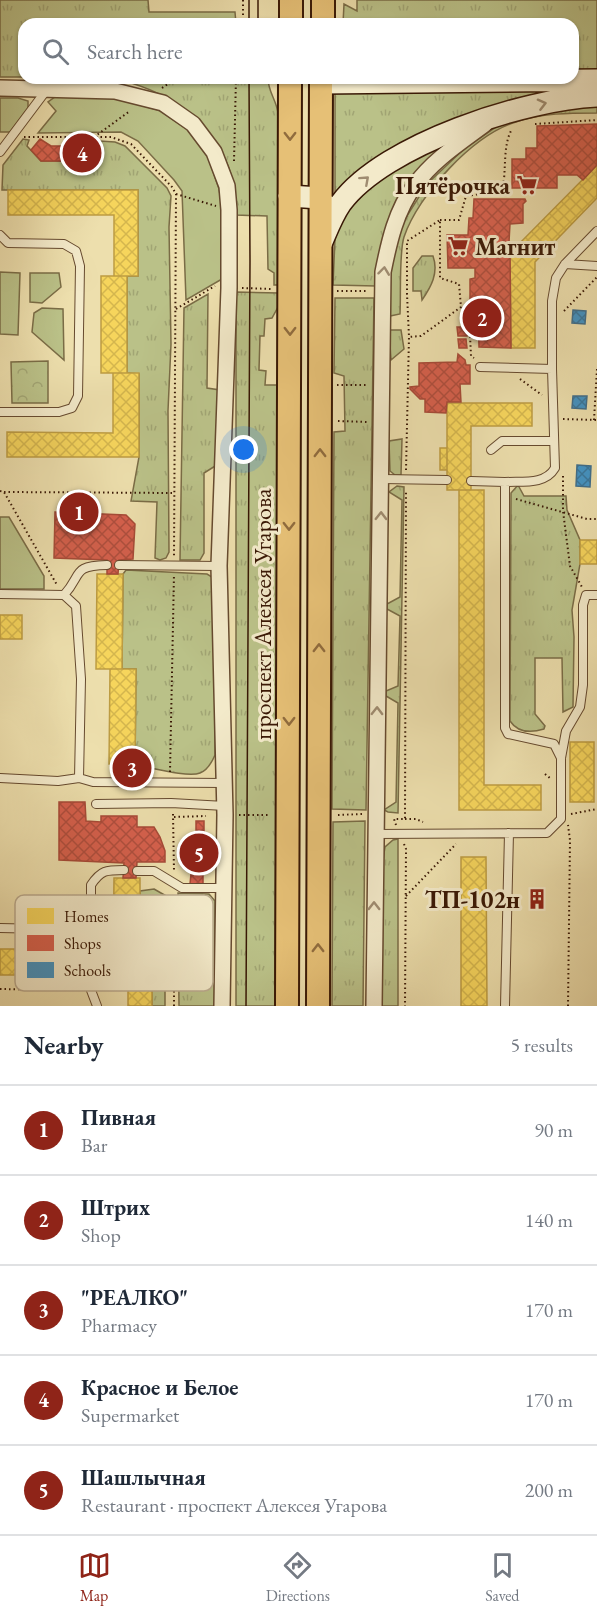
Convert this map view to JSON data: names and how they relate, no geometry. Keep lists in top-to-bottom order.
{
  "streets": {
    "main road": ["проспект Алексея Угарова"]
  },
  "places": {
    "supermarket": ["Пятёрочка", "Магнит"],
    "building": ["ТП-102н"]
  },
  "legend": ["Homes", "Shops", "Schools"],
  "page": {
    "search": "Search here",
    "pins": [
      "4",
      "2",
      "1",
      "3",
      "5"
    ],
    "heading": ["Nearby", "5 results"],
    "list": [
      {
        "mark": "1",
        "name": "Пивная",
        "note": "Bar",
        "value": "90 m"
      },
      {
        "mark": "2",
        "name": "Штрих",
        "note": "Shop",
        "value": "140 m"
      },
      {
        "mark": "3",
        "name": "\"РЕАЛКО\"",
        "note": "Pharmacy",
        "value": "170 m"
      },
      {
        "mark": "4",
        "name": "Красное и Белое",
        "note": "Supermarket",
        "value": "170 m"
      },
      {
        "mark": "5",
        "name": "Шашлычная",
        "note": "Restaurant · проспект Алексея Угарова",
        "value": "200 m"
      }
    ],
    "nav": ["Map", "Directions", "Saved"]
  }
}
